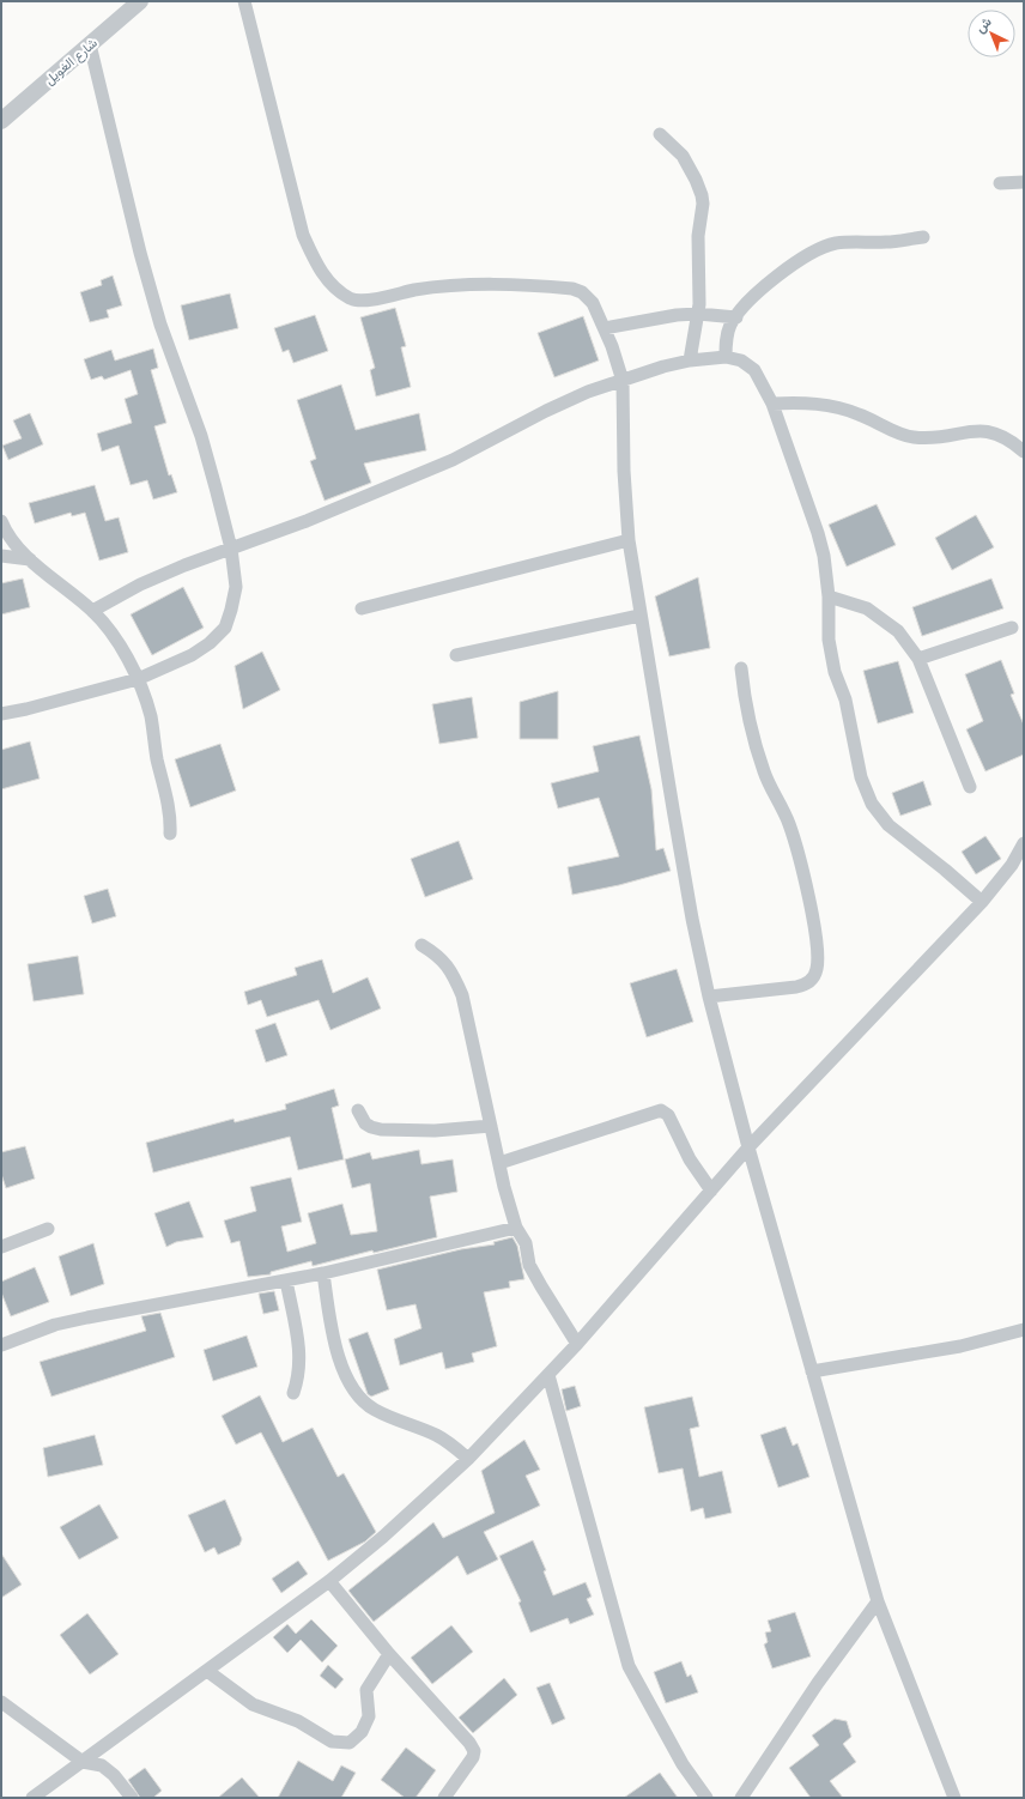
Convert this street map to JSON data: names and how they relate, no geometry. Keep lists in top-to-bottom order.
{
  "streets": {
    "street": ["شارع الغويل"]
  },
  "north": "top left"
}
